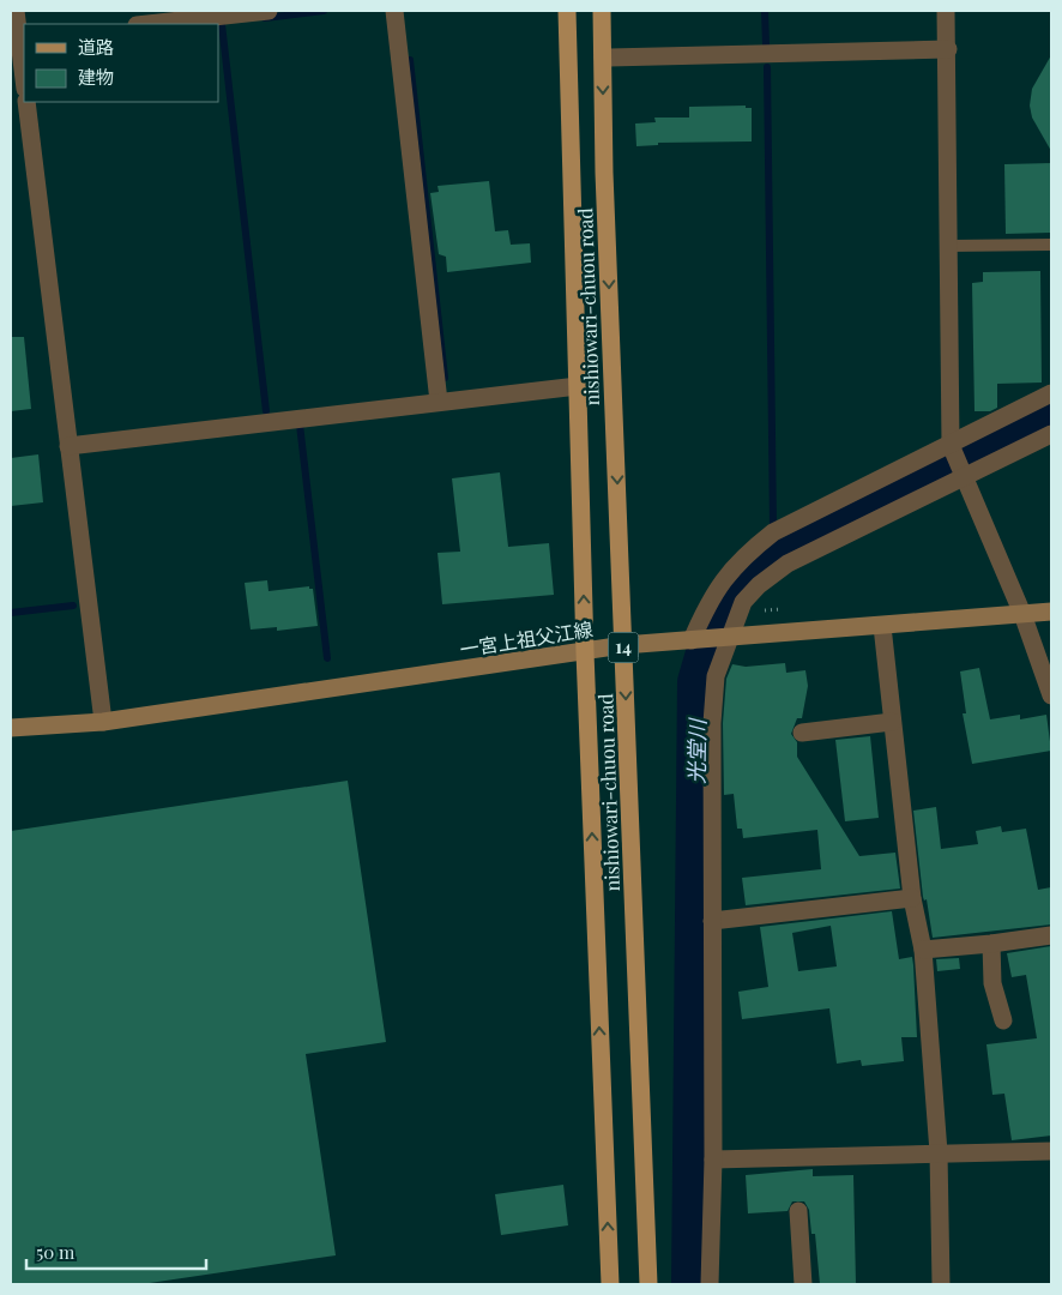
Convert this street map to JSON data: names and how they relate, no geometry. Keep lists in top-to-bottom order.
{
  "streets": {
    "main road": ["nishiowari-chuou road", "一宮上祖父江線", "14"]
  },
  "crossings": [
    ["nishiowari-chuou road", "一宮上祖父江線"]
  ],
  "water": ["光堂川"],
  "legend": ["道路", "建物"],
  "scale_bar": "50 m"
}
